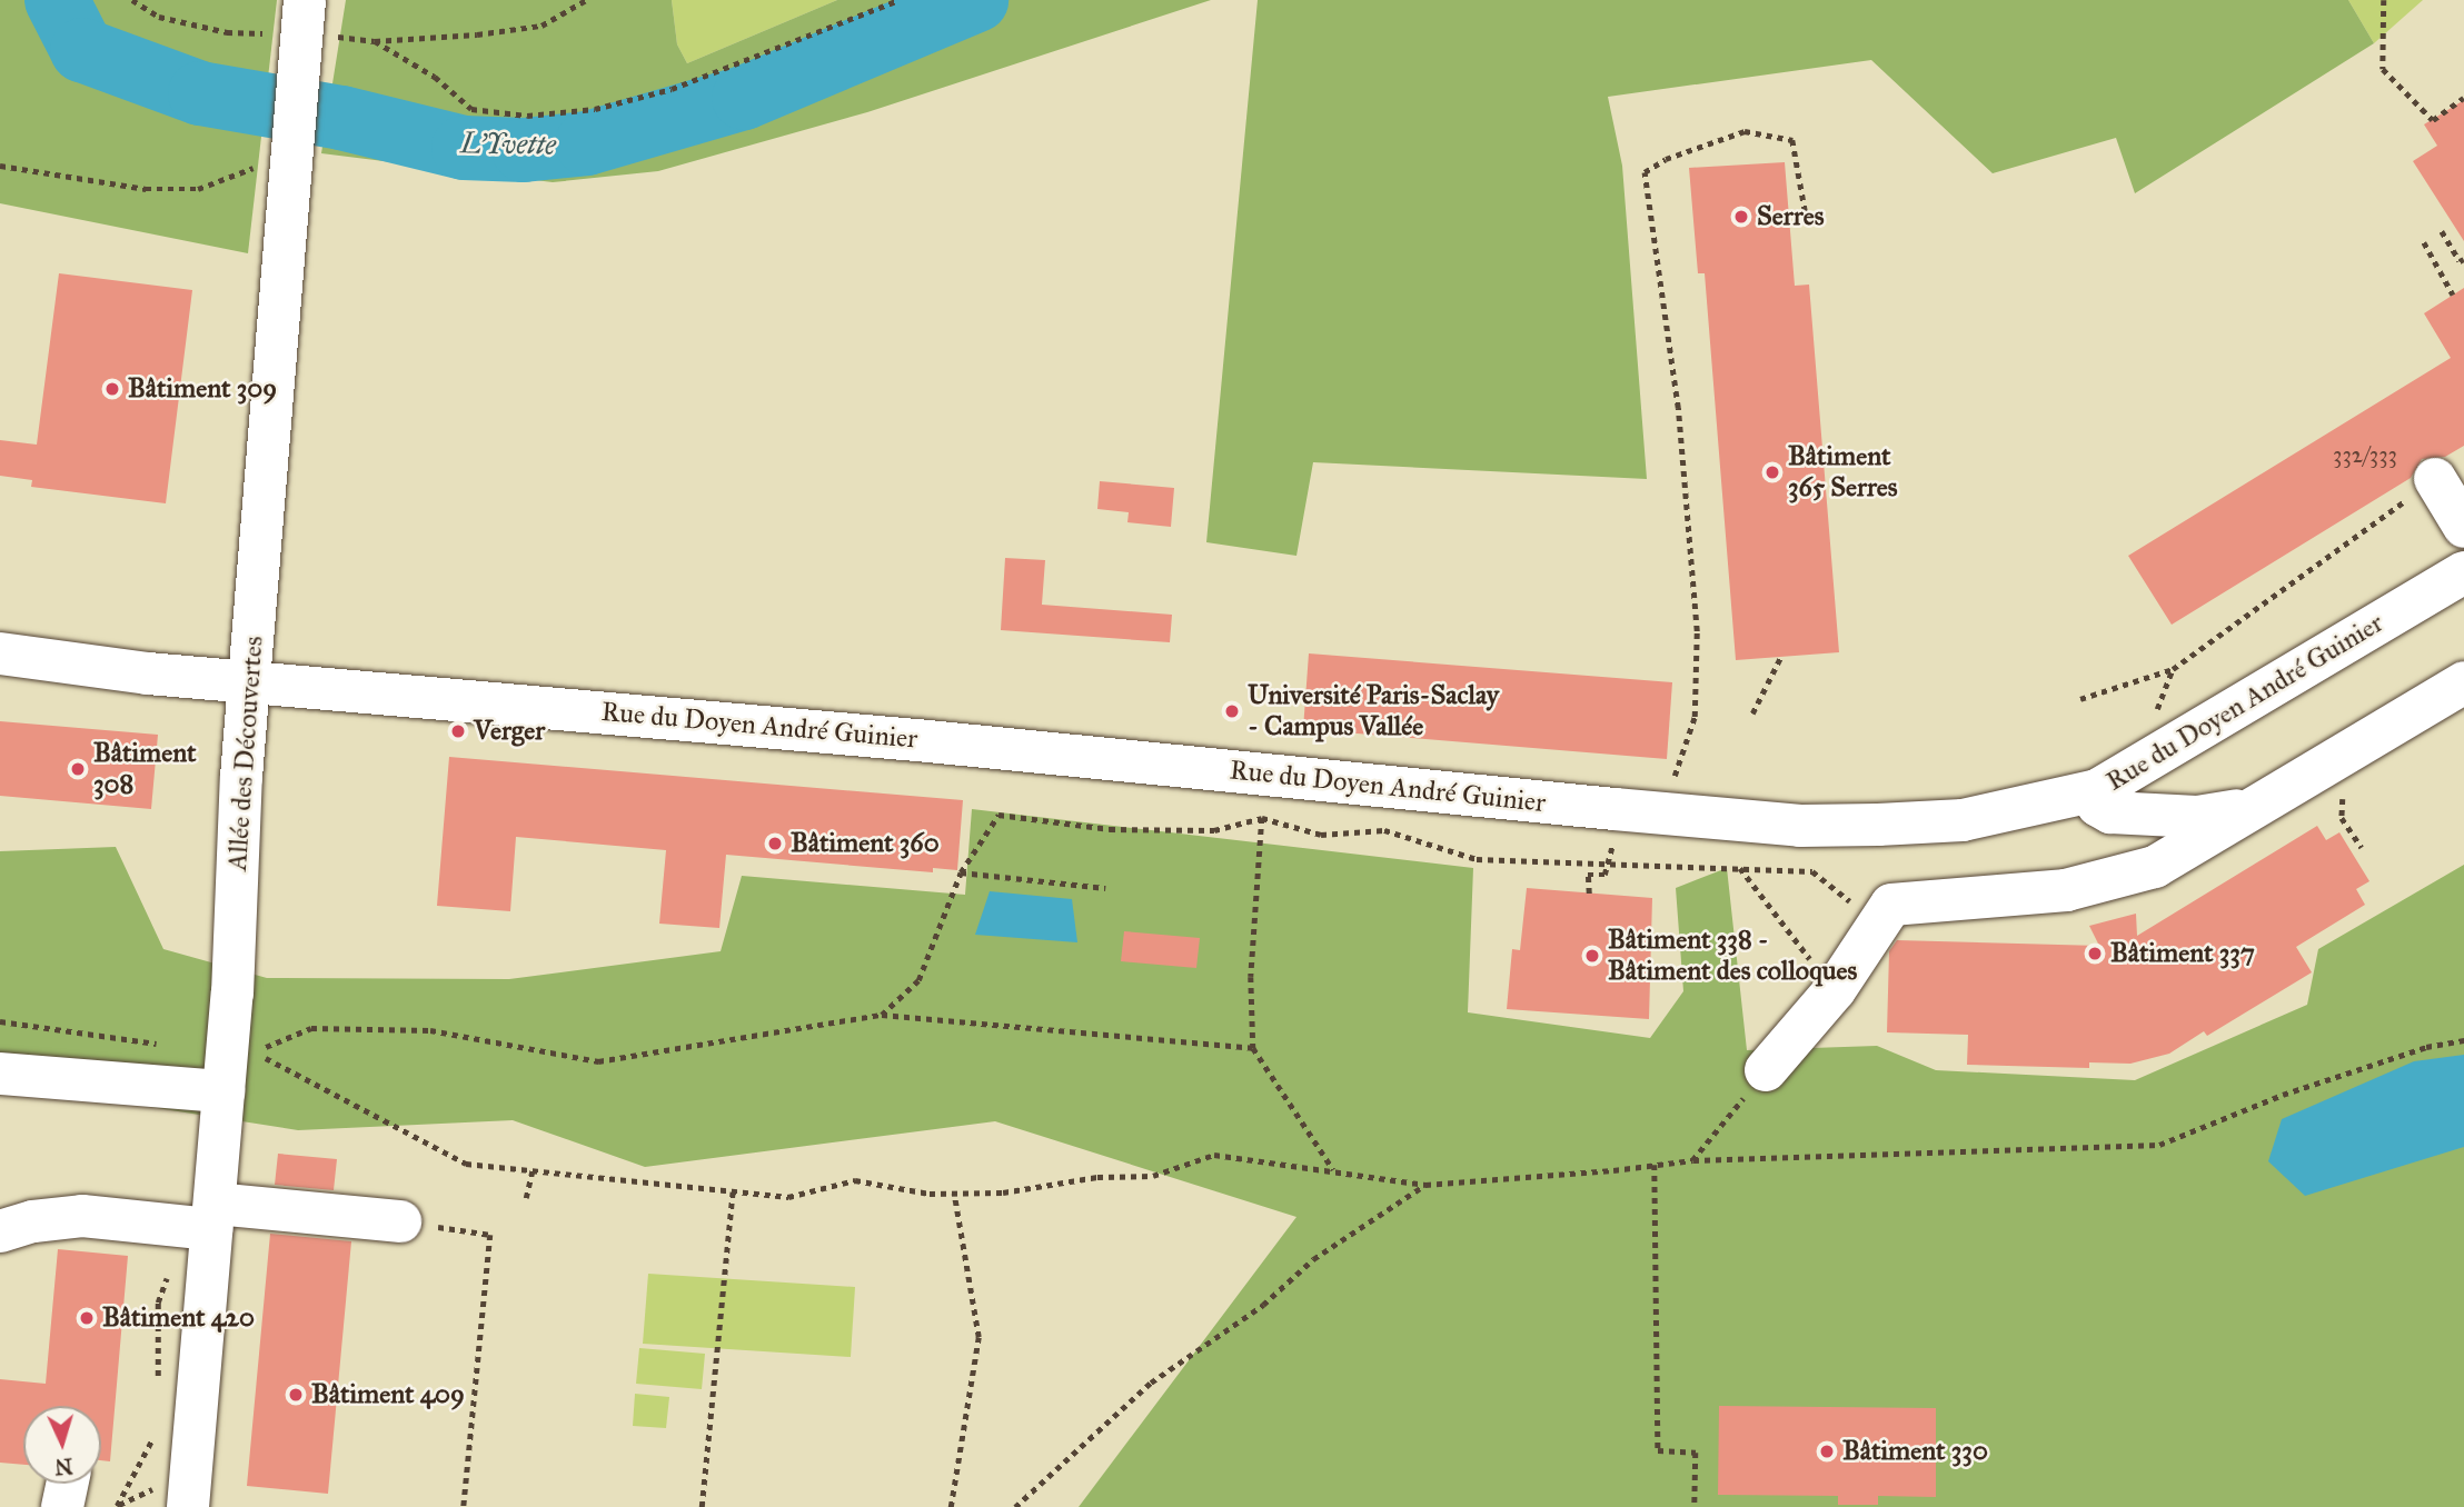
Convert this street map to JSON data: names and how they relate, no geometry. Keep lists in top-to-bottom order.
{
  "streets": {
    "street": ["Rue du Doyen André Guinier", "Allée des Découvertes"]
  },
  "crossings": [
    ["Rue du Doyen André Guinier", "Allée des Découvertes"]
  ],
  "water": ["L'Yvette"],
  "places": [
    "Serres",
    "Bâtiment 309",
    "Bâtiment 365 Serres",
    "Université Paris-Saclay - Campus Vallée",
    "Verger",
    "Bâtiment 308",
    "Bâtiment 360",
    "Bâtiment 337",
    "Bâtiment 338 - Bâtiment des colloques",
    "Bâtiment 420",
    "Bâtiment 409",
    "Bâtiment 330"
  ],
  "house_numbers": ["332/333"],
  "north": "bottom"
}
